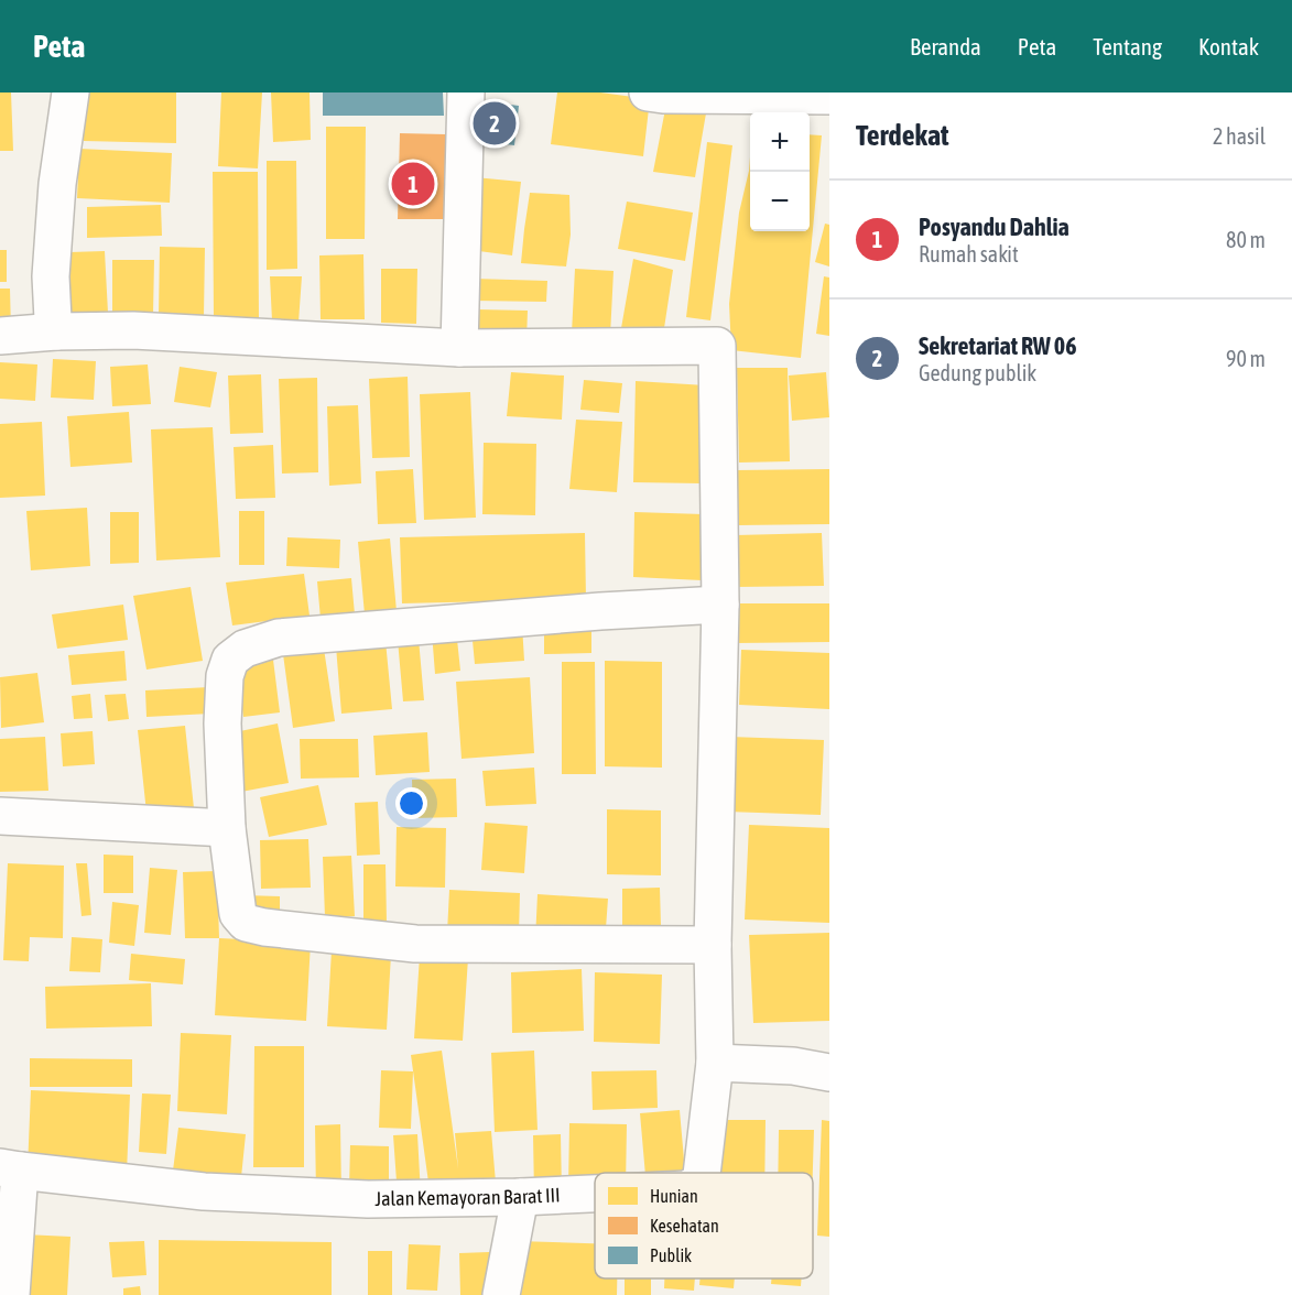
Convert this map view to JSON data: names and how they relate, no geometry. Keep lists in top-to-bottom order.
{
  "streets": {
    "street": ["Jalan Kemayoran Barat III"]
  },
  "legend": ["Hunian", "Kesehatan", "Publik"],
  "page": {
    "header": "Peta",
    "nav": [
      "Beranda",
      "Peta",
      "Tentang",
      "Kontak"
    ],
    "heading": ["Terdekat", "2 hasil"],
    "pins": ["2", "1"],
    "map_buttons": ["+", "−"],
    "list": [
      {
        "mark": "1",
        "name": "Posyandu Dahlia",
        "note": "Rumah sakit",
        "value": "80 m"
      },
      {
        "mark": "2",
        "name": "Sekretariat RW 06",
        "note": "Gedung publik",
        "value": "90 m"
      }
    ]
  }
}
